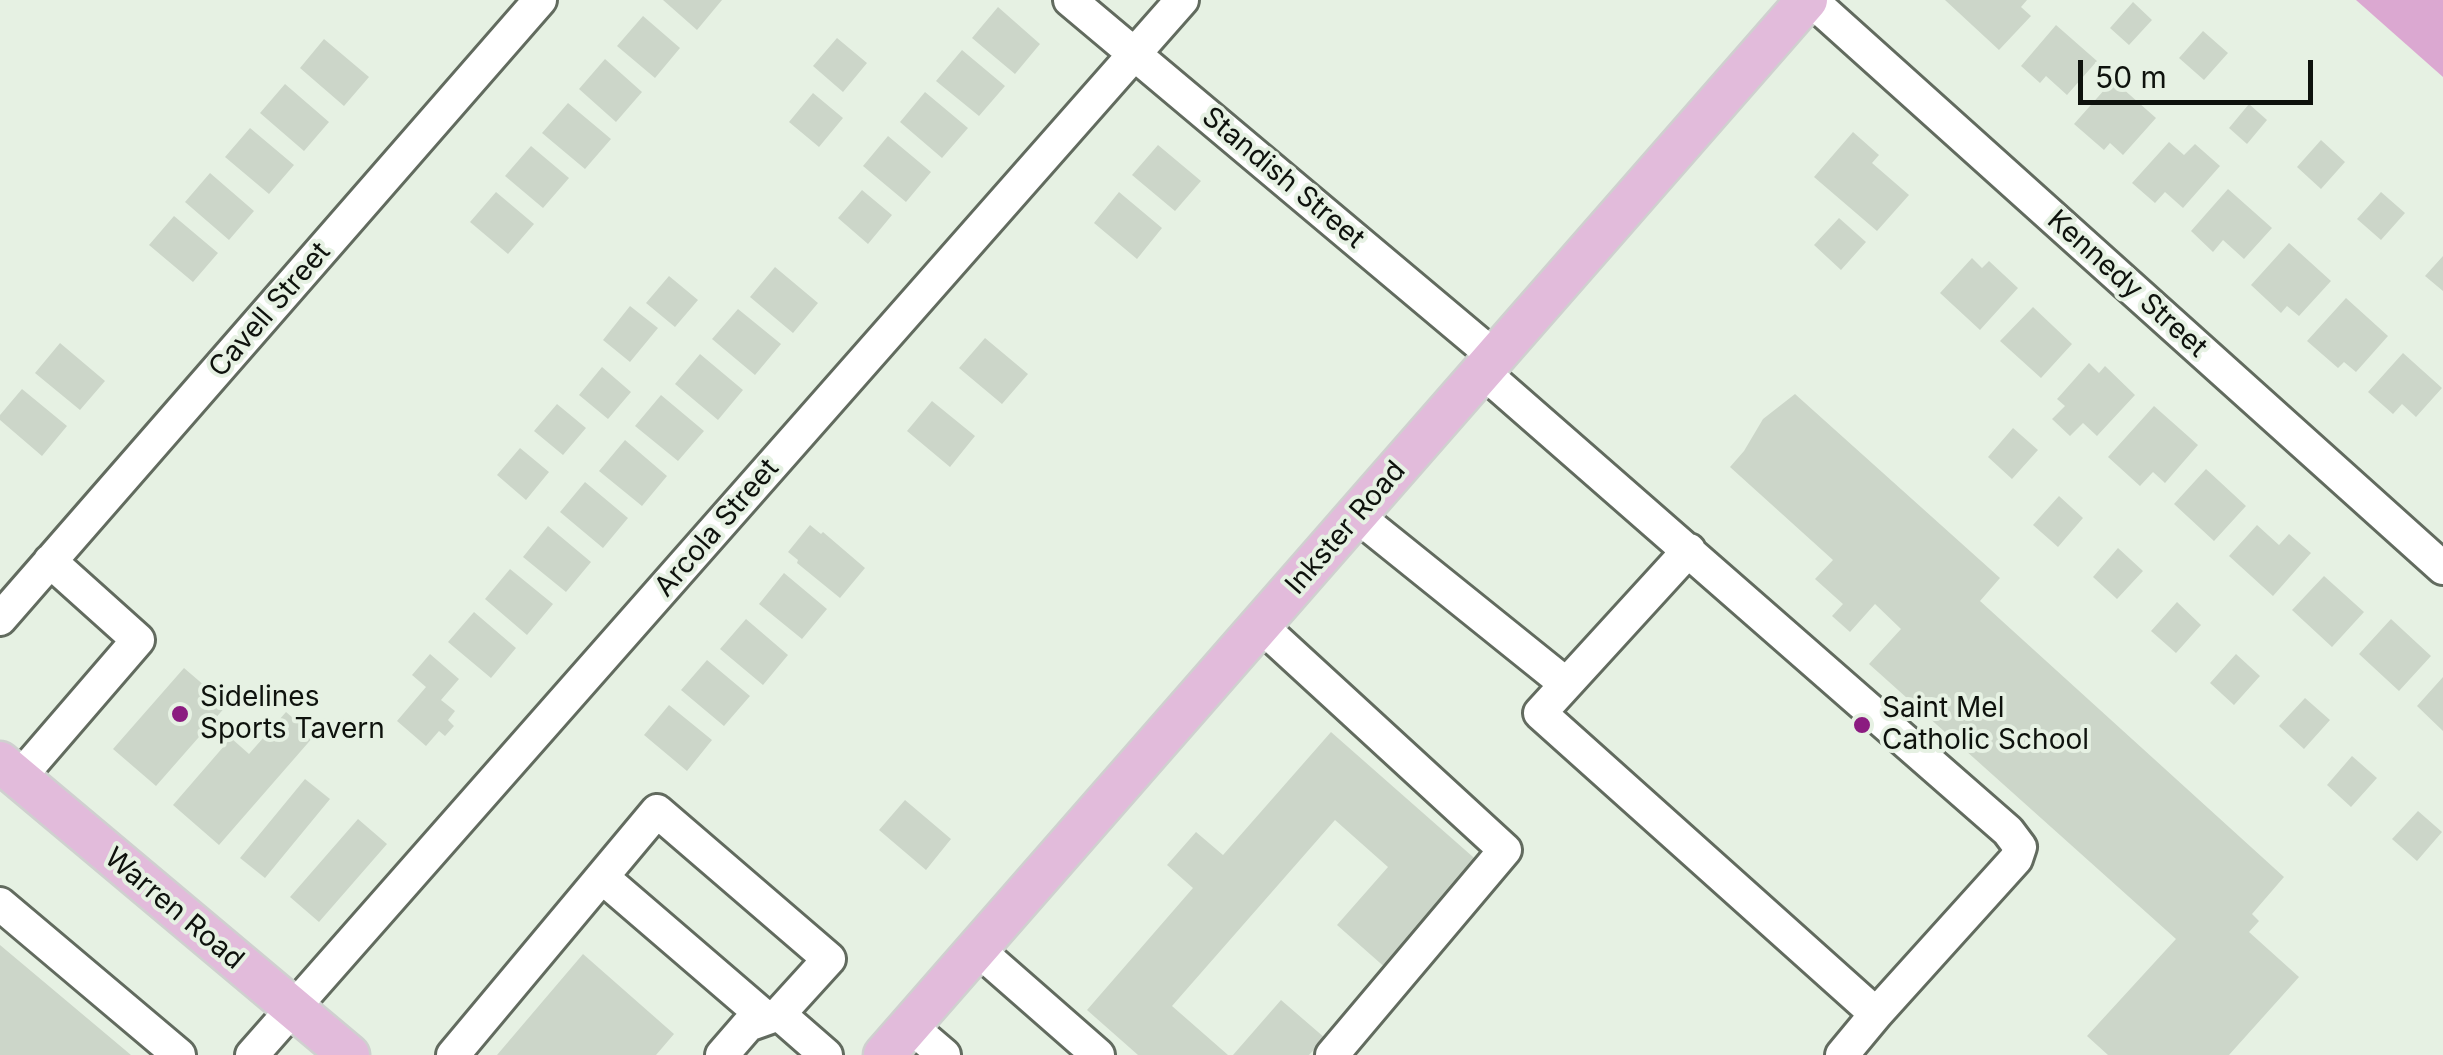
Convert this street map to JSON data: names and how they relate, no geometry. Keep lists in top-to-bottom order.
{
  "streets": {
    "main road": ["Inkster Road", "Warren Road"],
    "street": [
      "Standish Street",
      "Kennedy Street",
      "Cavell Street",
      "Arcola Street"
    ]
  },
  "crossings": [
    ["Standish Street", "Arcola Street"],
    ["Standish Street", "Inkster Road"],
    ["Kennedy Street", "Inkster Road"],
    ["Arcola Street", "Warren Road"]
  ],
  "places": ["Sidelines Sports Tavern", "Saint Mel Catholic School"],
  "scale_bar": "50 m"
}
